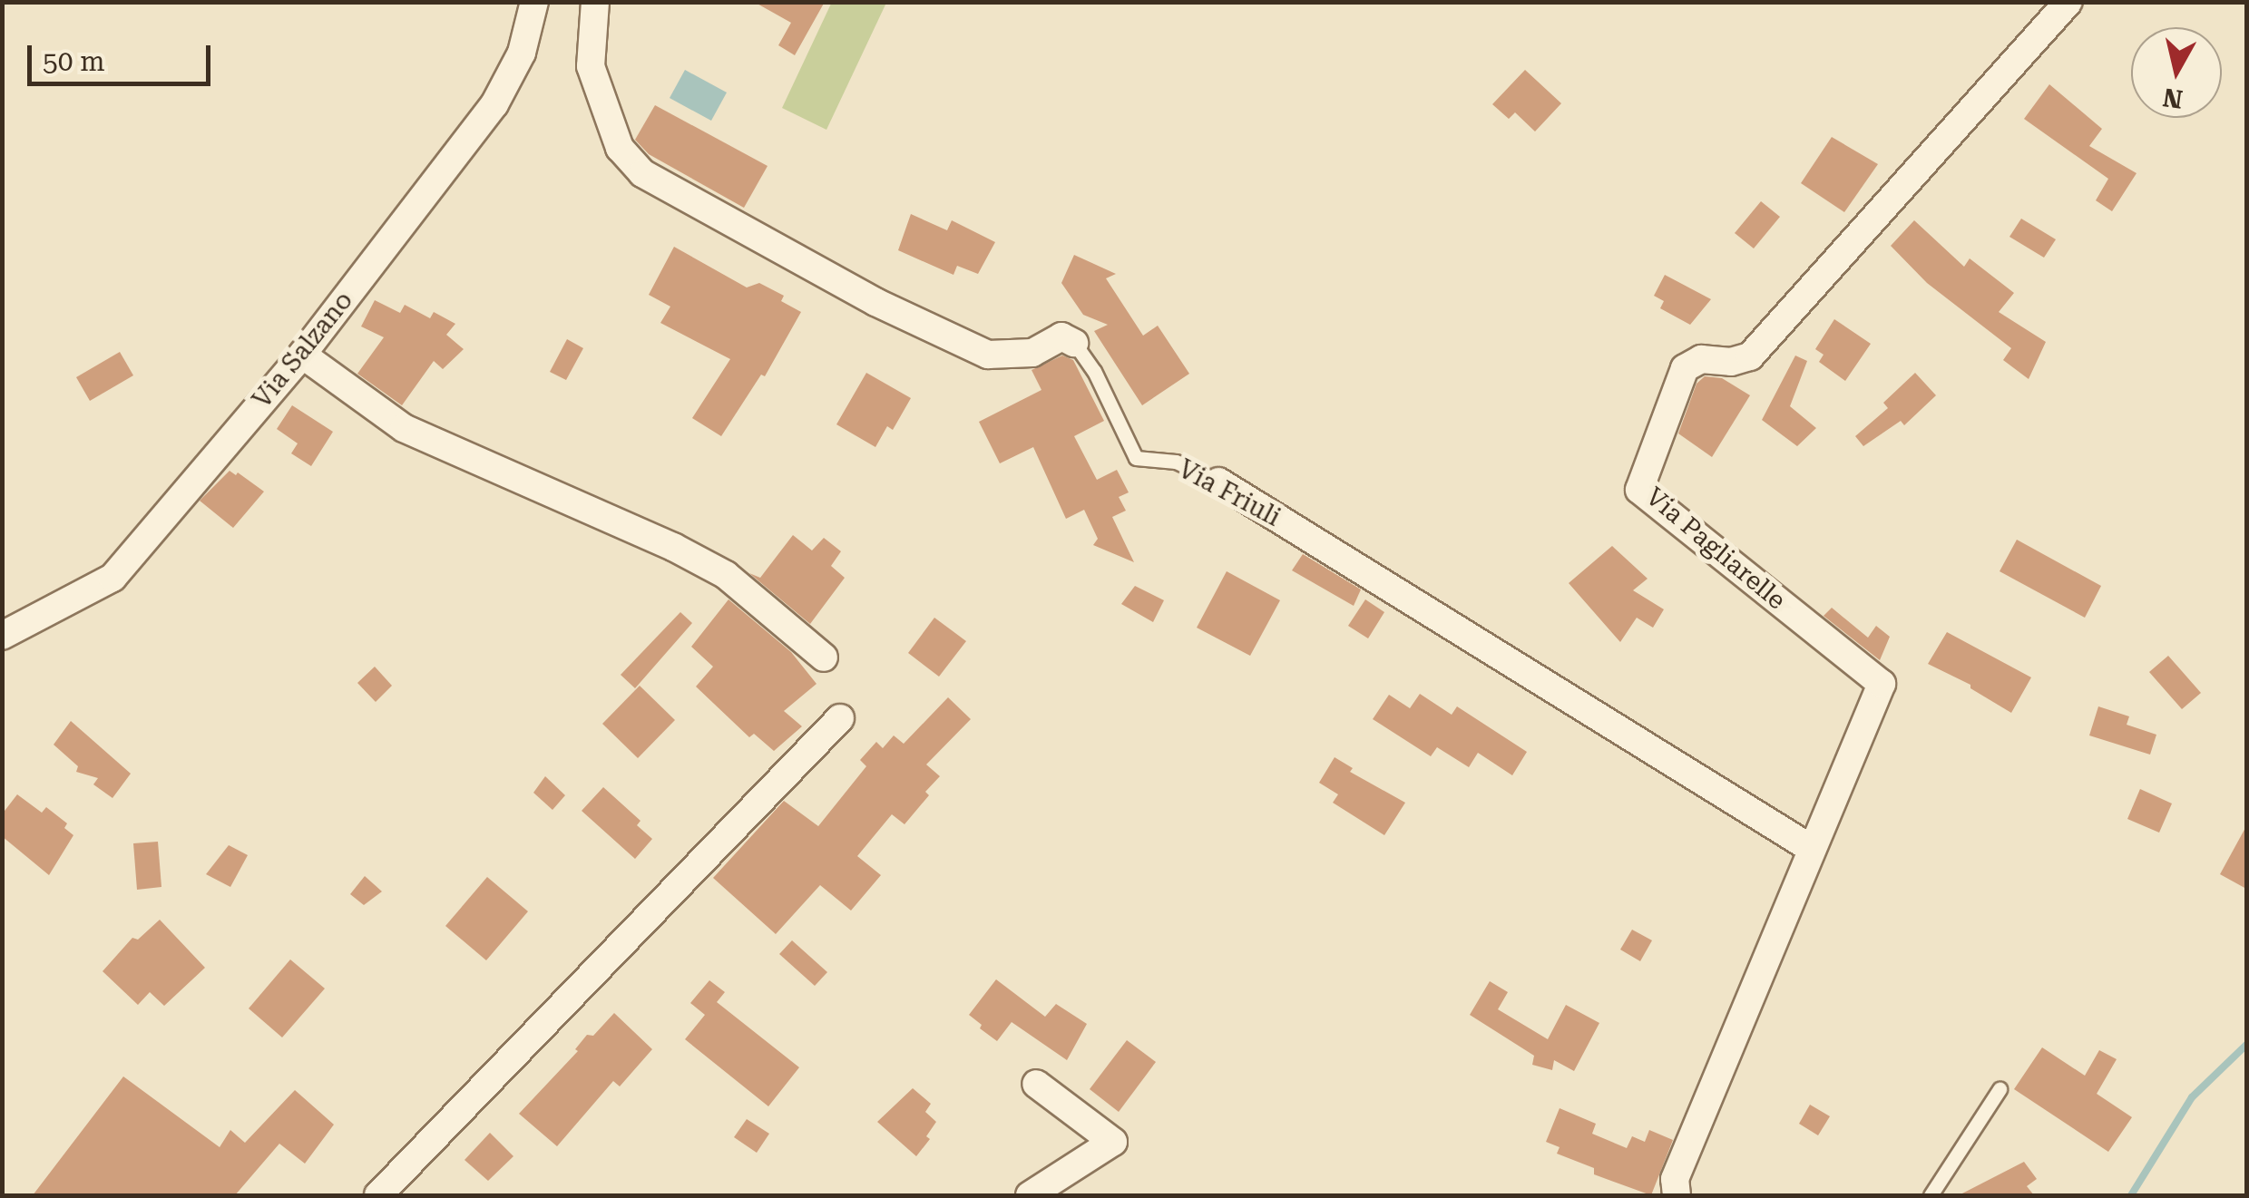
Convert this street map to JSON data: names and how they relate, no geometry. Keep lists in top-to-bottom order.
{
  "streets": {
    "street": ["Via Salzano", "Via Friuli", "Via Pagliarelle"]
  },
  "crossings": [
    ["Via Friuli", "Via Pagliarelle"]
  ],
  "scale_bar": "50 m",
  "north": "bottom"
}
